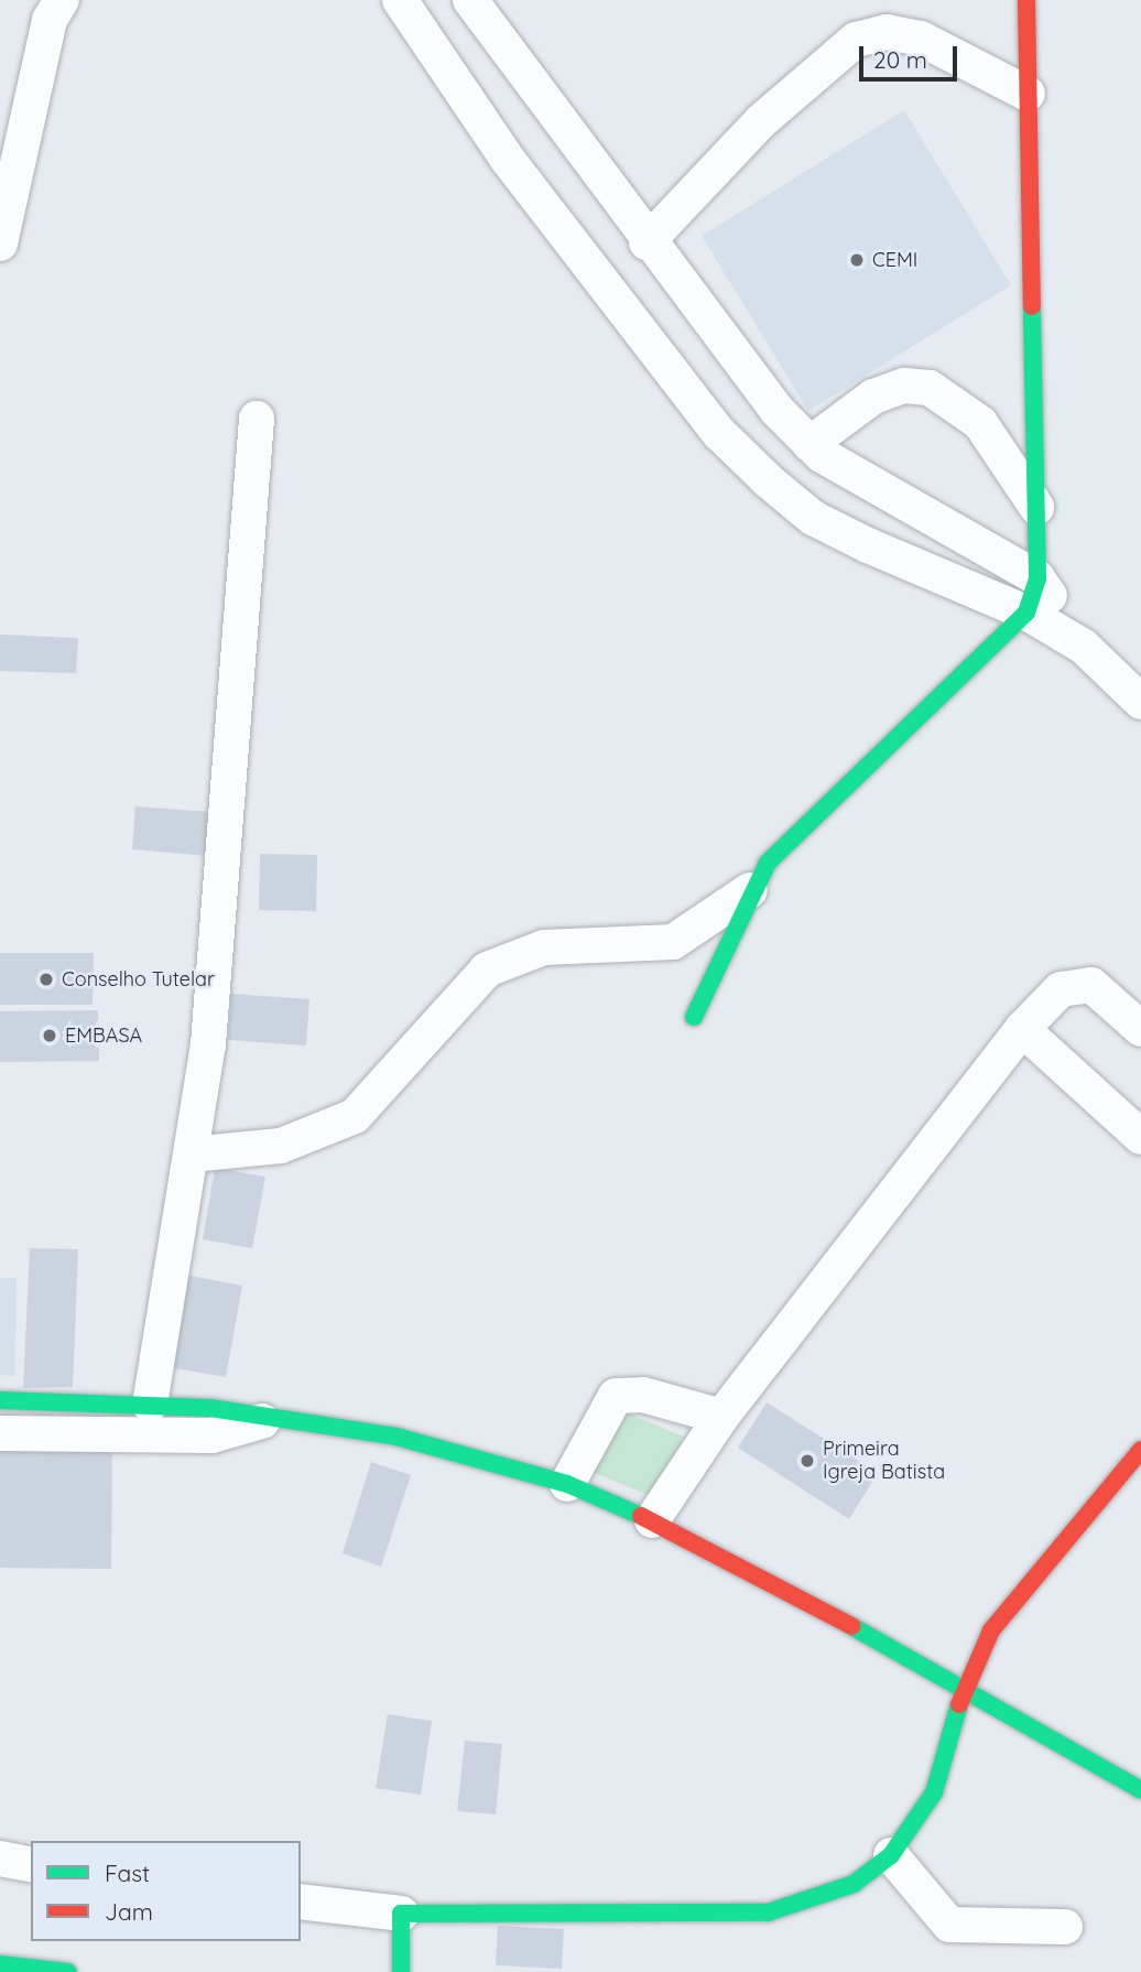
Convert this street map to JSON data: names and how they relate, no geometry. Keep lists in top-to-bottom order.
{
  "places": [
    "CEMI",
    "Conselho Tutelar",
    "EMBASA",
    "Primeira Igreja Batista"
  ],
  "legend": ["Fast", "Jam"],
  "scale_bar": "20 m"
}
